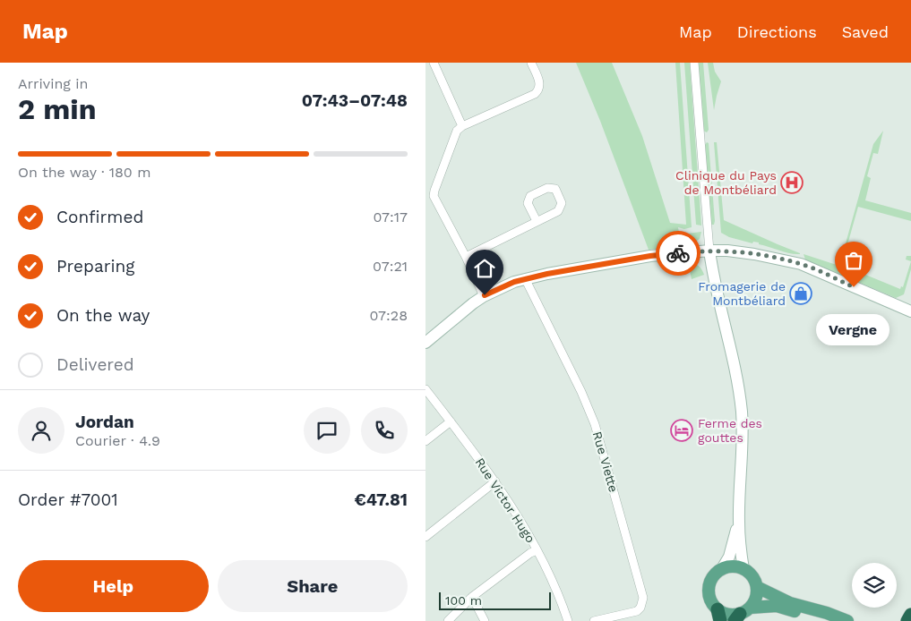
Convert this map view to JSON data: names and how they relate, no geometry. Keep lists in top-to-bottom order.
{
  "streets": {
    "street": ["Rue Viette", "Rue Victor Hugo"]
  },
  "places": {
    "hospital": ["Clinique du Pays de Montbéliard"],
    "other": ["Vergne"],
    "shop": ["Fromagerie de Montbéliard"],
    "hotel": ["Ferme des gouttes"]
  },
  "scale_bar": "100 m",
  "page": {
    "header": "Map",
    "nav": ["Map", "Directions", "Saved"],
    "heading": ["2 min", "Arriving in", "07:43–07:48"],
    "panel": [
      "Jordan",
      "Courier · 4.9",
      "Order #7001",
      "€47.81"
    ],
    "bar": "On the way · 180 m",
    "list": [
      ["Confirmed", "07:17"],
      ["Preparing", "07:21"],
      ["On the way", "07:28"],
      "Delivered"
    ],
    "bubble": "Vergne",
    "buttons": ["Help", "Share"],
    "scale": "100 m"
  }
}
